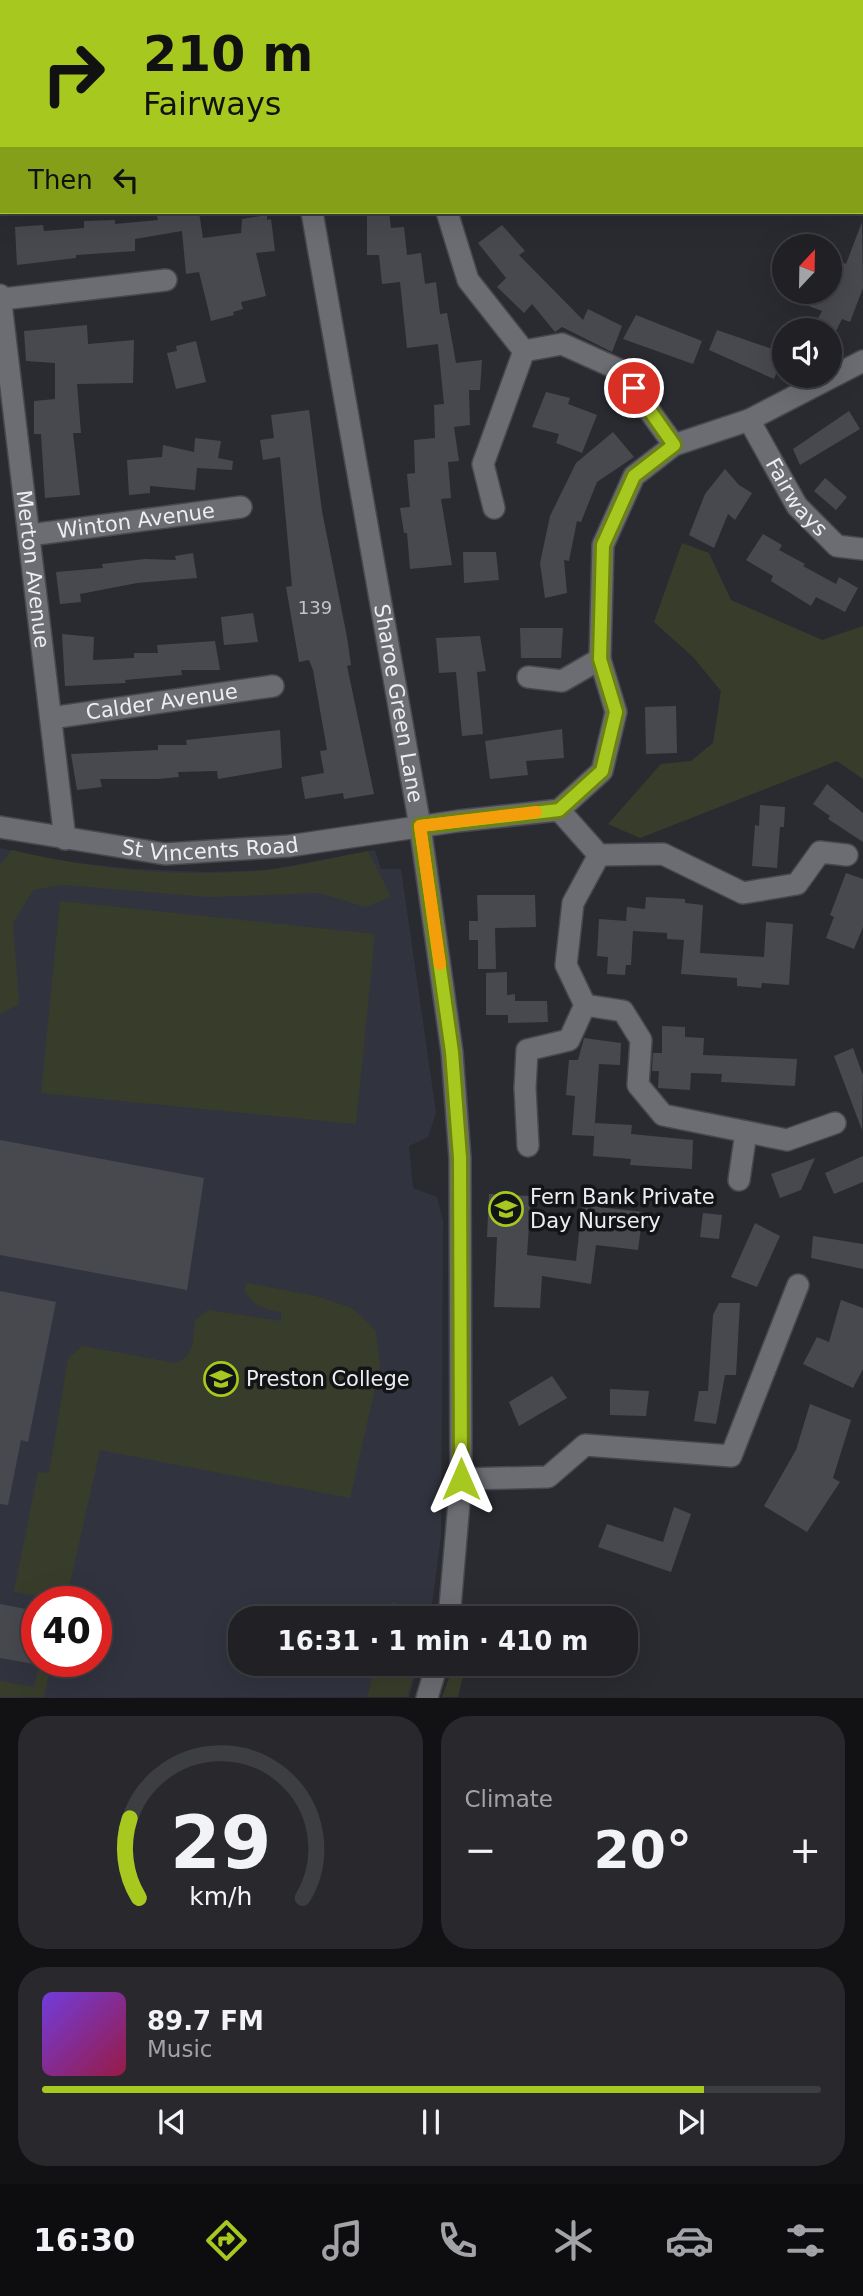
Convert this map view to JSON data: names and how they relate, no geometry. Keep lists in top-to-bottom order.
{
  "streets": {
    "street": [
      "Fairways",
      "Winton Avenue",
      "Merton Avenue",
      "Calder Avenue",
      "Sharoe Green Lane",
      "St Vincents Road"
    ]
  },
  "crossings": [
    ["Winton Avenue", "Merton Avenue"],
    ["Merton Avenue", "Calder Avenue"],
    ["Merton Avenue", "St Vincents Road"],
    ["Sharoe Green Lane", "St Vincents Road"]
  ],
  "places": {
    "school or university": ["Fern Bank Private Day Nursery", "Preston College"]
  },
  "house_numbers": ["139"],
  "north": "top",
  "page": {
    "turn": ["210 m", "Fairways"],
    "then": "Then",
    "limit": "40",
    "trip": "16:31 · 1 min · 410 m",
    "tile": "Climate",
    "heat": ["−", "20°", "+"],
    "song": ["89.7 FM", "Music"],
    "tabs": "16:30",
    "gauge": ["29", "km/h"]
  }
}
